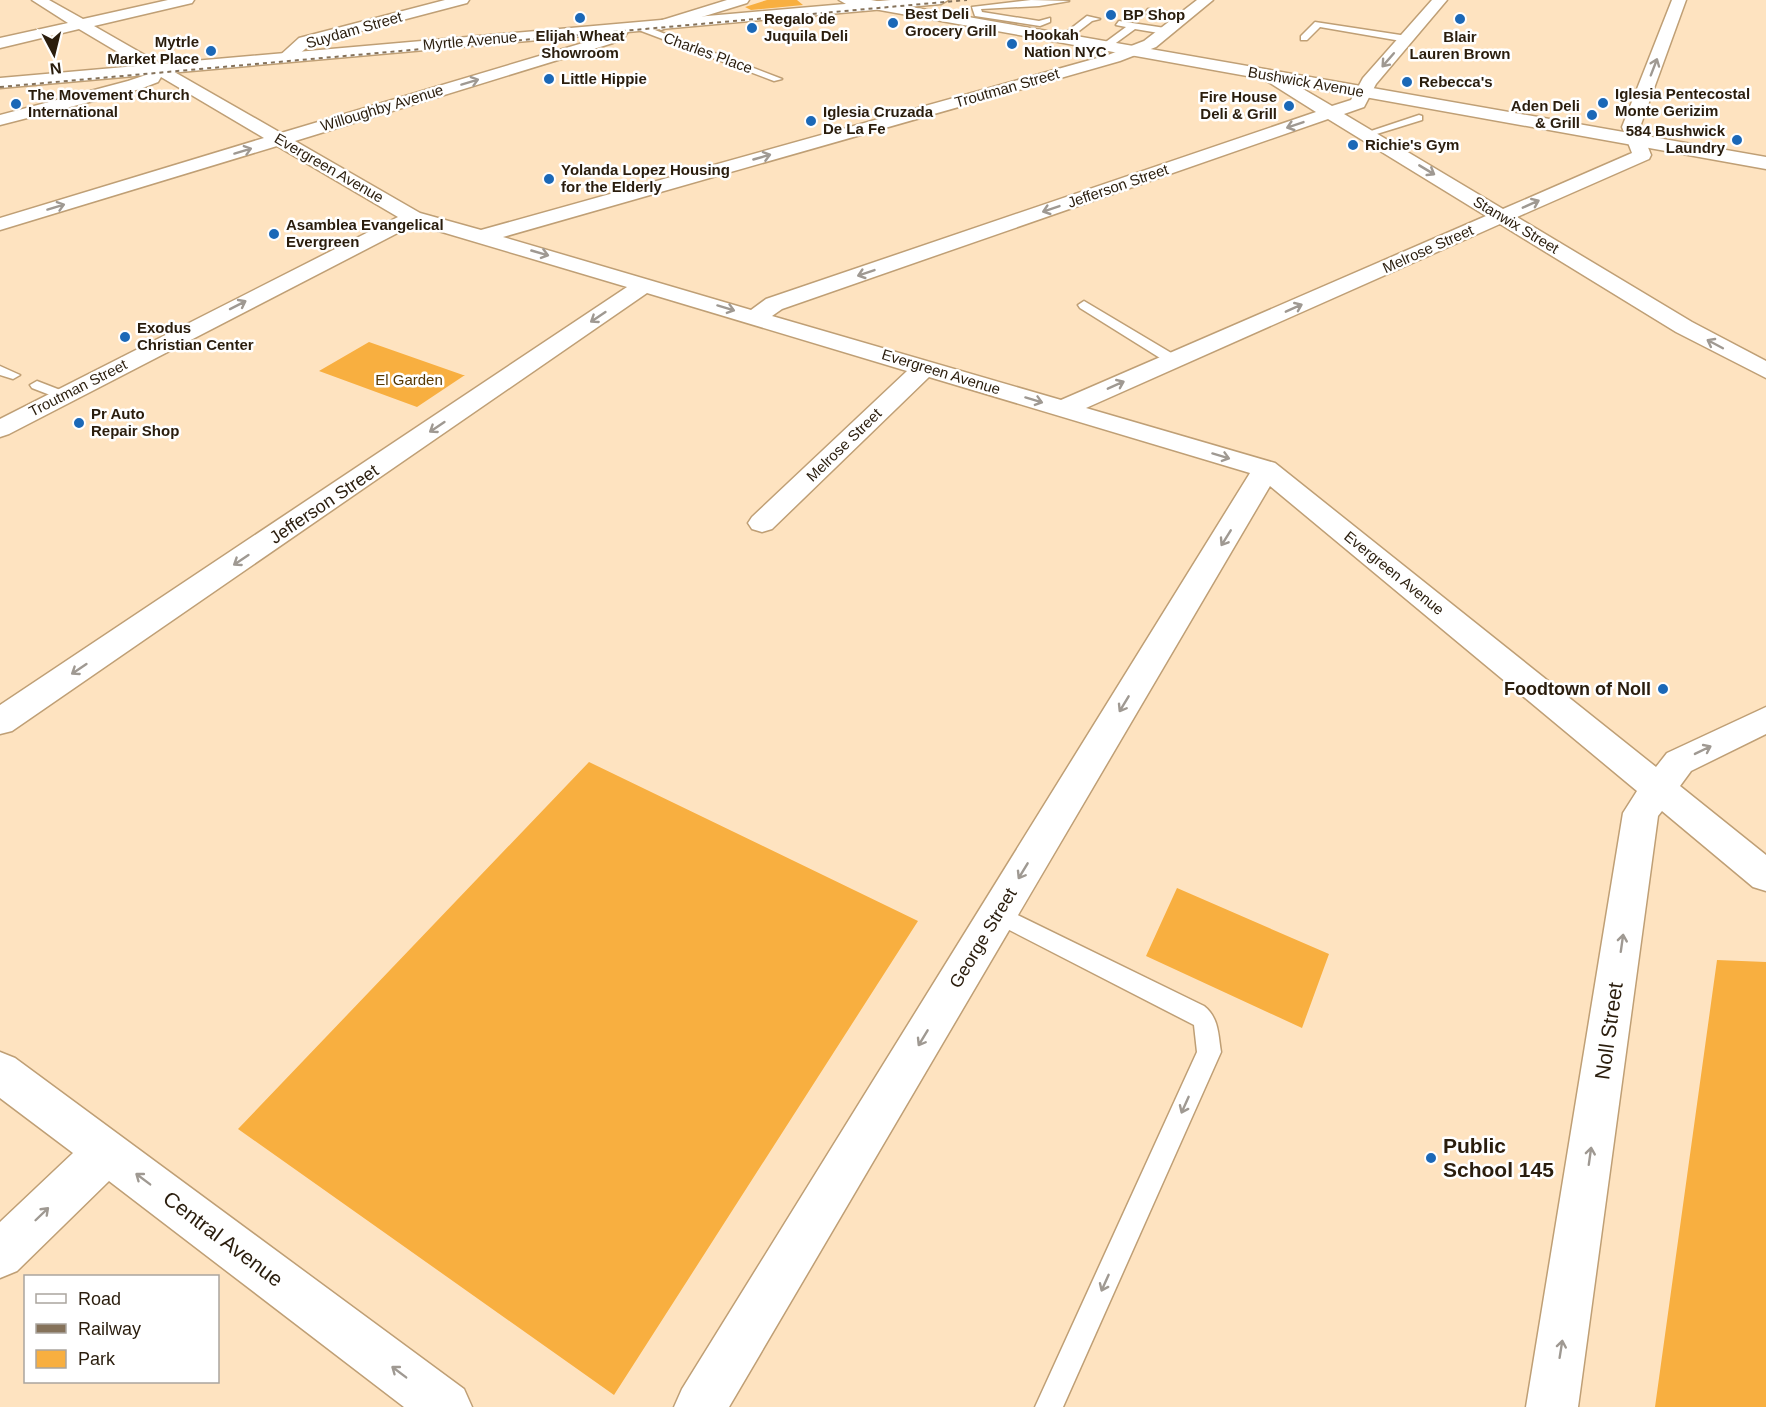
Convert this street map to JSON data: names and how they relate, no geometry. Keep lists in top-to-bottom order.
{
  "streets": {
    "street": [
      "Suydam Street",
      "Myrtle Avenue",
      "Bushwick Avenue",
      "Troutman Street",
      "Willoughby Avenue",
      "Evergreen Avenue",
      "Jefferson Street",
      "Stanwix Street",
      "Melrose Street",
      "George Street",
      "Noll Street",
      "Central Avenue"
    ],
    "lane": ["Charles Place"]
  },
  "crossings": [
    ["Suydam Street", "Myrtle Avenue"],
    ["Myrtle Avenue", "Charles Place"],
    ["Myrtle Avenue", "Bushwick Avenue"],
    ["Myrtle Avenue", "Willoughby Avenue"],
    ["Myrtle Avenue", "Evergreen Avenue"],
    ["Charles Place", "Willoughby Avenue"],
    ["Bushwick Avenue", "Troutman Street"],
    ["Bushwick Avenue", "Jefferson Street"],
    ["Bushwick Avenue", "Stanwix Street"],
    ["Bushwick Avenue", "Melrose Street"],
    ["Troutman Street", "Evergreen Avenue"],
    ["Willoughby Avenue", "Evergreen Avenue"],
    ["Evergreen Avenue", "Jefferson Street"],
    ["Evergreen Avenue", "Melrose Street"],
    ["Evergreen Avenue", "George Street"],
    ["Evergreen Avenue", "Noll Street"],
    ["Jefferson Street", "Stanwix Street"],
    ["Stanwix Street", "Melrose Street"]
  ],
  "one_way": [
    "Troutman Street",
    "Jefferson Street",
    "Melrose Street",
    "George Street",
    "Noll Street",
    "Central Avenue"
  ],
  "parks": ["El Garden"],
  "places": [
    "BP Shop",
    "Elijah Wheat Showroom",
    "Blair Lauren Brown",
    "Best Deli Grocery Grill",
    "Regalo de Juquila Deli",
    "Hookah Nation NYC",
    "Mytrle Market Place",
    "Little Hippie",
    "Rebecca's",
    "Iglesia Pentecostal Monte Gerizim",
    "The Movement Church International",
    "Fire House Deli & Grill",
    "Aden Deli & Grill",
    "Iglesia Cruzada De La Fe",
    "584 Bushwick Laundry",
    "Richie's Gym",
    "Yolanda Lopez Housing for the Elderly",
    "Asamblea Evangelical Evergreen",
    "Exodus Christian Center",
    "Pr Auto Repair Shop",
    "Foodtown of Noll",
    "Public School 145"
  ],
  "legend": ["Road", "Railway", "Park"],
  "north": "bottom"
}
